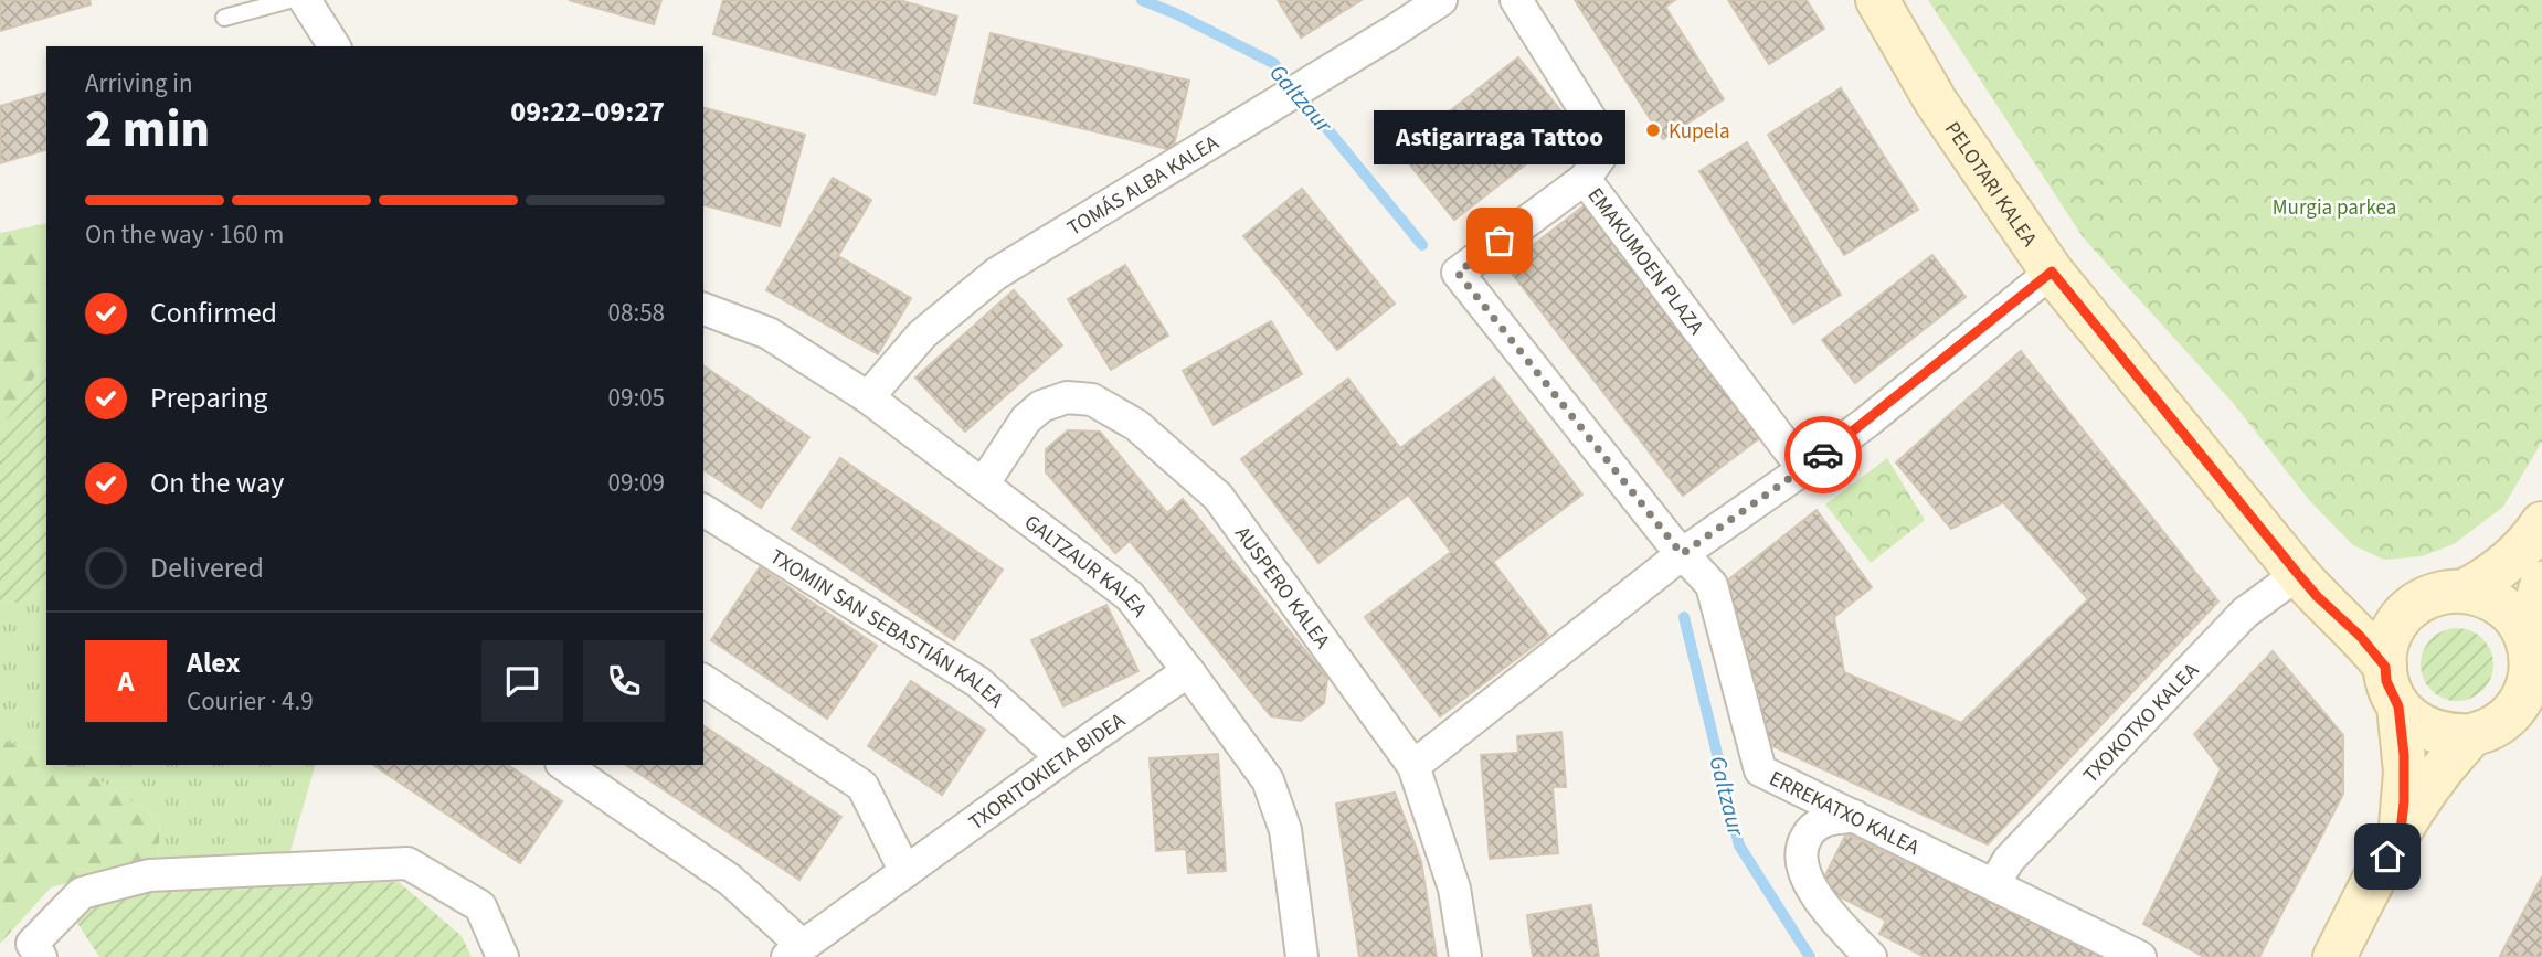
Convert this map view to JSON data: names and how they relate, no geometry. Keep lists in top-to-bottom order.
{
  "streets": {
    "main road": ["PELOTARI KALEA"],
    "street": [
      "TOMÁS ALBA KALEA",
      "EMAKUMOEN PLAZA",
      "GALTZAUR KALEA",
      "AUSPERO KALEA",
      "TXOMIN SAN SEBASTIÁN KALEA",
      "TXOKOTXO KALEA",
      "TXORITOKIETA BIDEA",
      "ERREKATXO KALEA"
    ]
  },
  "crossings": [
    ["TOMÁS ALBA KALEA", "GALTZAUR KALEA"],
    ["PELOTARI KALEA", "TXOKOTXO KALEA"],
    ["EMAKUMOEN PLAZA", "ERREKATXO KALEA"],
    ["GALTZAUR KALEA", "AUSPERO KALEA"],
    ["GALTZAUR KALEA", "TXORITOKIETA BIDEA"],
    ["TXOMIN SAN SEBASTIÁN KALEA", "TXORITOKIETA BIDEA"],
    ["TXOKOTXO KALEA", "ERREKATXO KALEA"]
  ],
  "water": ["Galtzaur"],
  "parks": ["Murgia parkea"],
  "places": ["Kupela", "Astigarraga Tattoo"],
  "page": {
    "heading": ["2 min", "Arriving in", "09:22–09:27"],
    "panel": ["Alex", "Courier · 4.9"],
    "bubble": "Astigarraga Tattoo",
    "bar": "On the way · 160 m",
    "list": [
      ["Confirmed", "08:58"],
      ["Preparing", "09:05"],
      ["On the way", "09:09"],
      "Delivered"
    ],
    "round": "A"
  }
}
